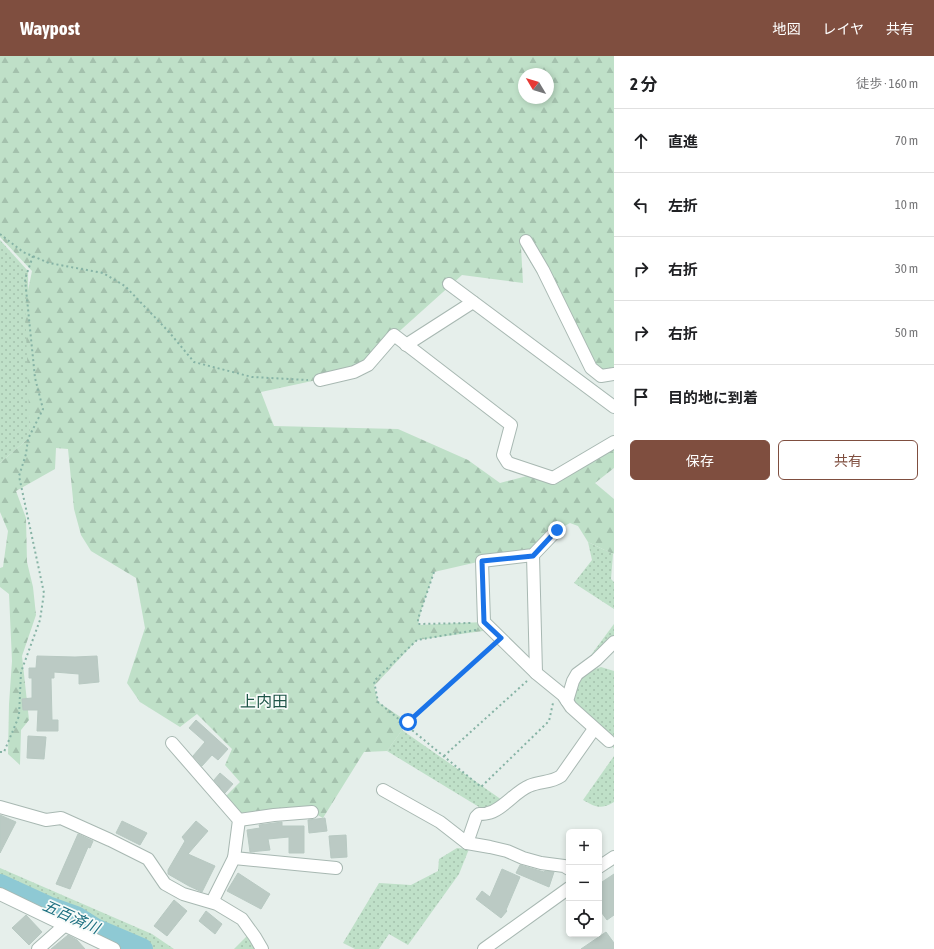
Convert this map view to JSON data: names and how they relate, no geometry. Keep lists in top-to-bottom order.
{
  "districts": ["上内田"],
  "water": ["五百済川"],
  "north": "top left",
  "page": {
    "header": "Waypost",
    "nav": ["地図", "レイヤ", "共有"],
    "heading": ["2 分", "徒歩 · 160 m"],
    "list": [
      ["直進", "70 m"],
      ["左折", "10 m"],
      ["右折", "30 m"],
      ["右折", "50 m"],
      "目的地に到着"
    ],
    "buttons": ["保存", "共有"],
    "map_buttons": ["+", "−"]
  }
}
